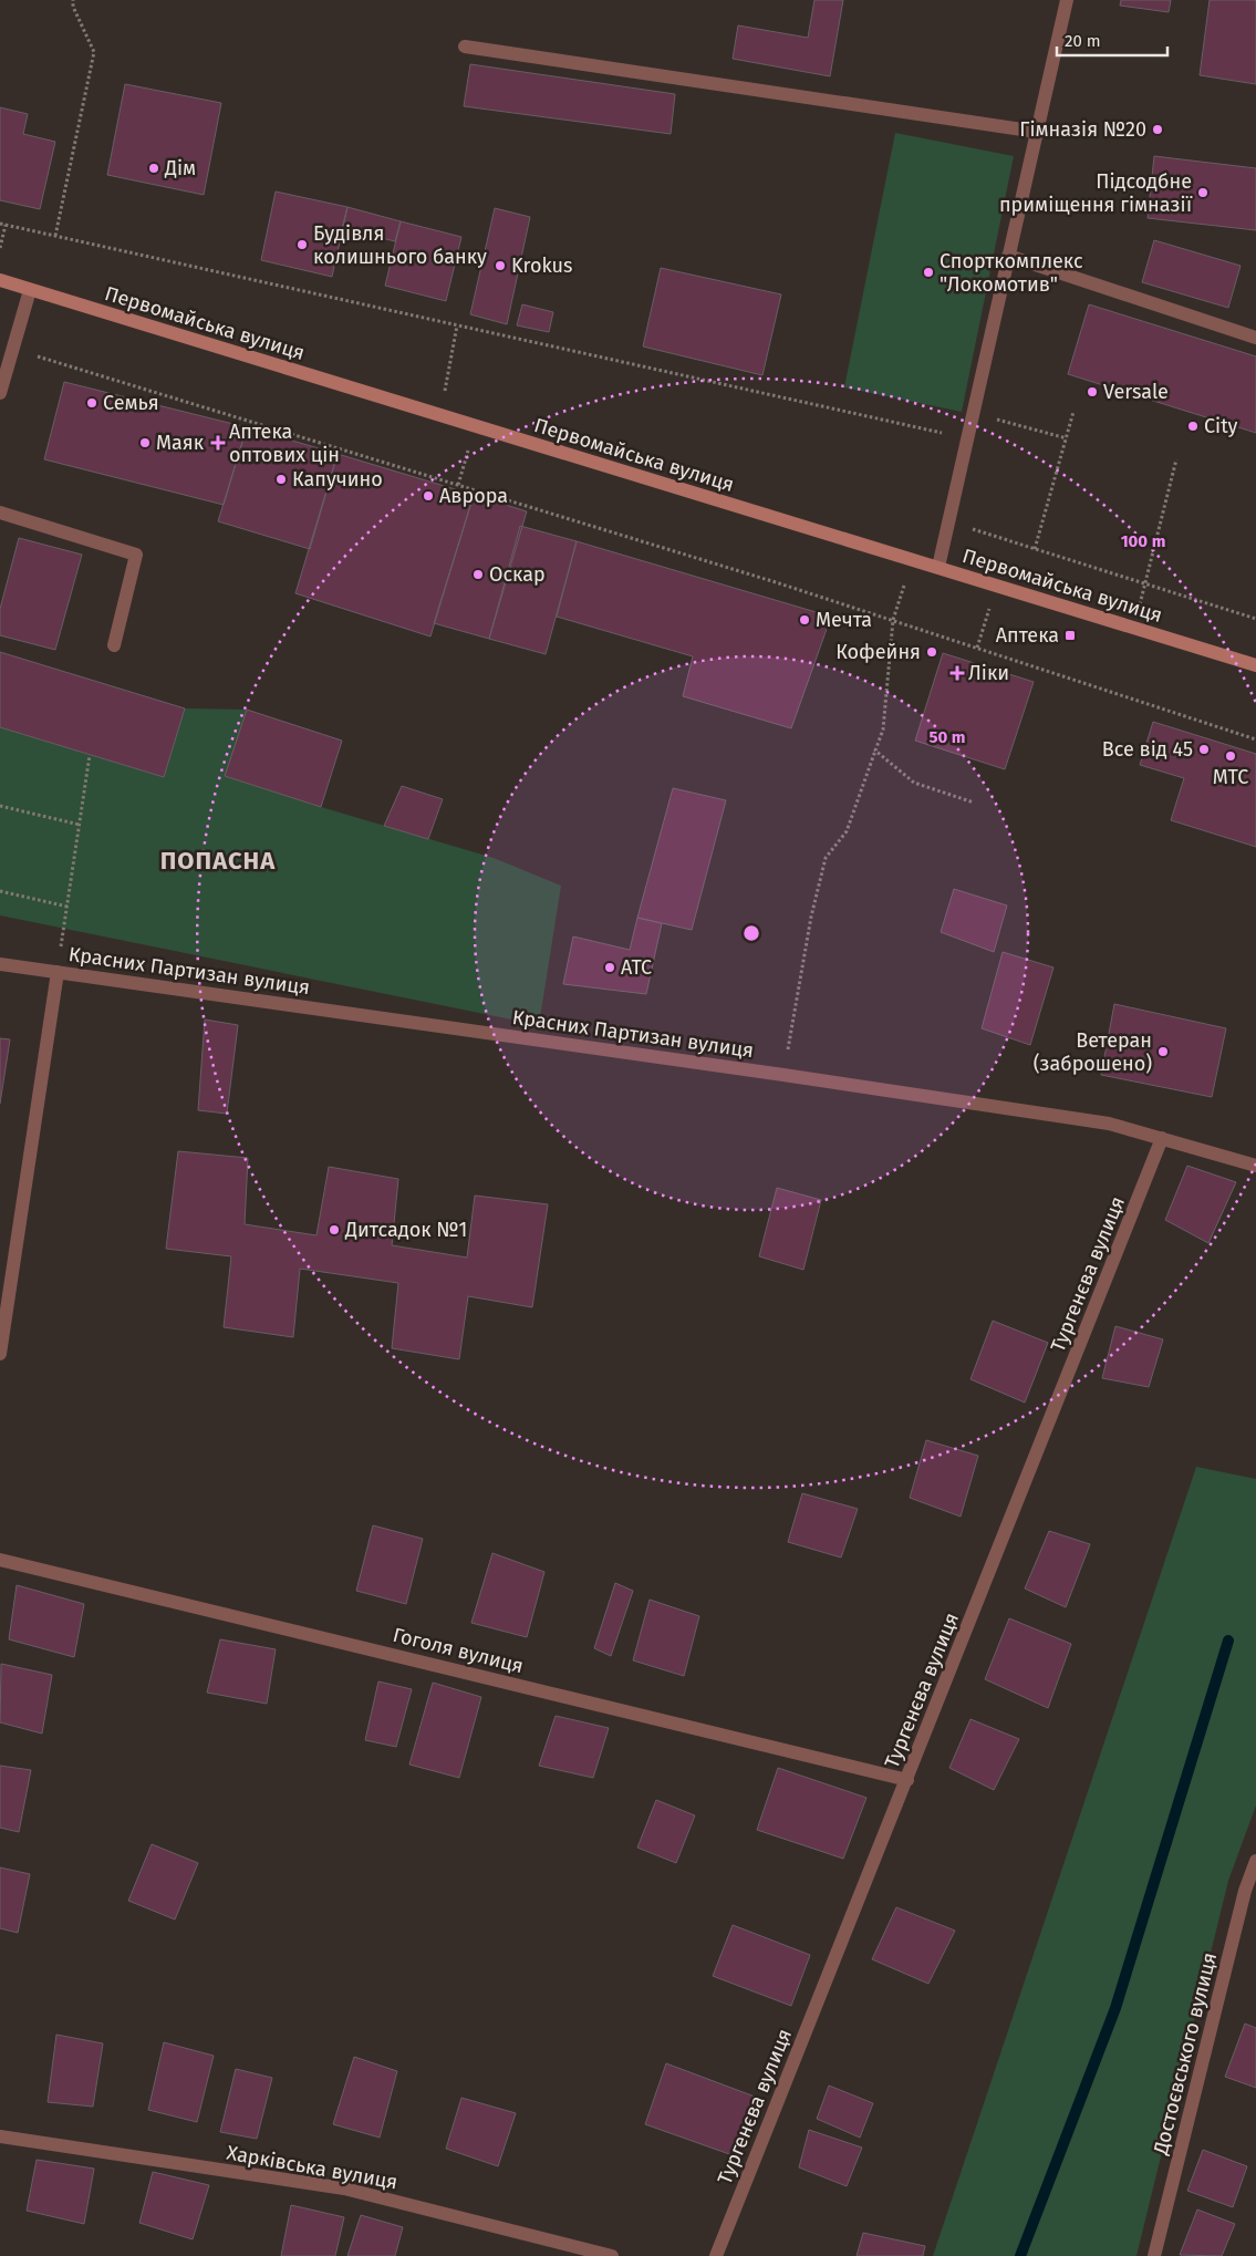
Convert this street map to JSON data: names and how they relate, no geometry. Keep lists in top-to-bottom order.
{
  "streets": {
    "street": [
      "Первомайська вулиця",
      "Красних Партизан вулиця",
      "Тургенєва вулиця",
      "Гоголя вулиця",
      "Достоєвського вулиця",
      "Харківська вулиця"
    ]
  },
  "crossings": [
    ["Красних Партизан вулиця", "Тургенєва вулиця"],
    ["Тургенєва вулиця", "Гоголя вулиця"]
  ],
  "districts": ["ПОПАСНА"],
  "places": {
    "other": [
      "Гімназія №20",
      "Дім",
      "Підсодбне приміщення гімназії",
      "Будівля колишнього банку",
      "Krokus",
      "Спорткомплекс \"Локомотив\"",
      "Versale",
      "Семья",
      "City",
      "Маяк",
      "Капучино",
      "Аврора",
      "Оскар",
      "Мечта",
      "Кофейня",
      "Все від 45",
      "МТС",
      "АТС",
      "Ветеран (заброшено)",
      "Дитсадок №1"
    ],
    "health": ["Аптека оптових цін", "Ліки"],
    "transit": ["Аптека"]
  },
  "scale_bar": "20 m",
  "rings": ["100 m", "50 m"]
}
